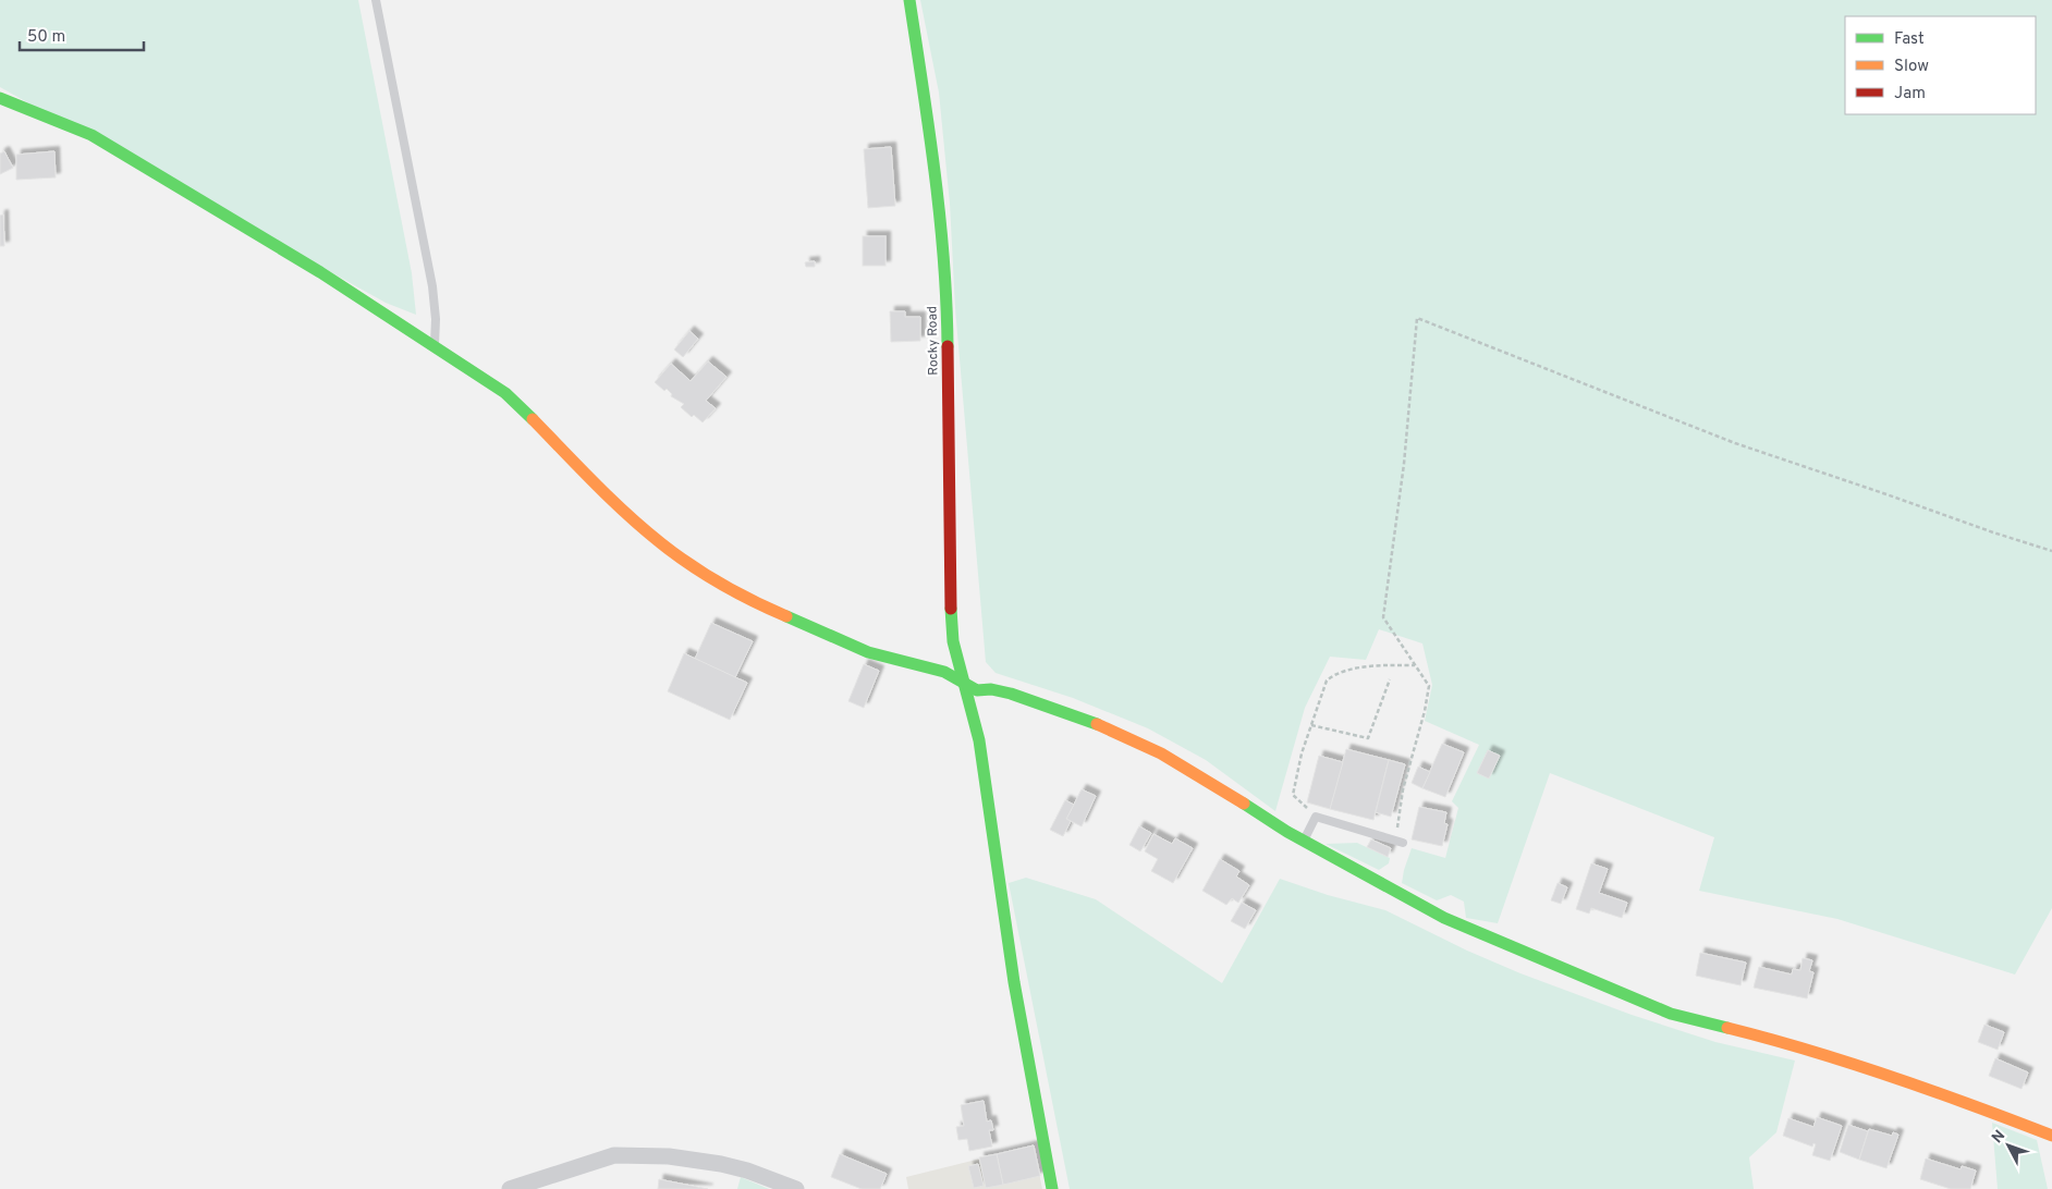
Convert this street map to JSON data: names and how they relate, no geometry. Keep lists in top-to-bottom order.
{
  "streets": {
    "street": ["Rocky Road"]
  },
  "legend": ["Fast", "Slow", "Jam"],
  "scale_bar": "50 m",
  "north": "top left"
}
